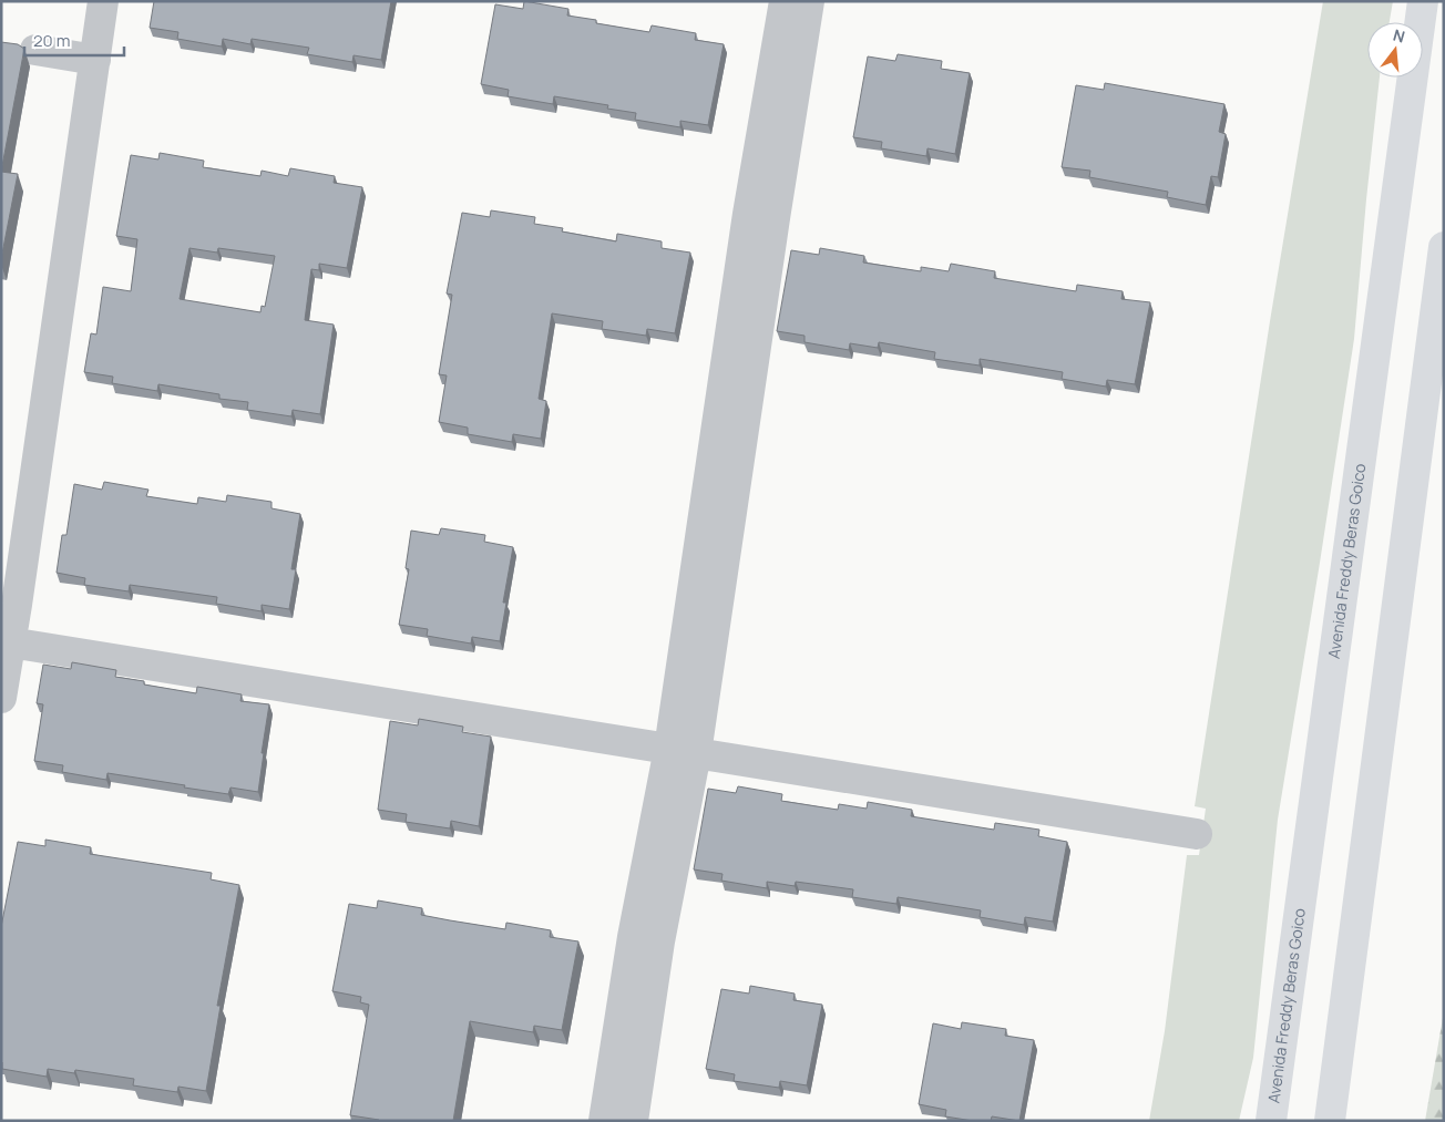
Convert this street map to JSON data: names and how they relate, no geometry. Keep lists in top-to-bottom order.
{
  "streets": {
    "main road": ["Avenida Freddy Beras Goico"]
  },
  "scale_bar": "20 m",
  "north": "top"
}
